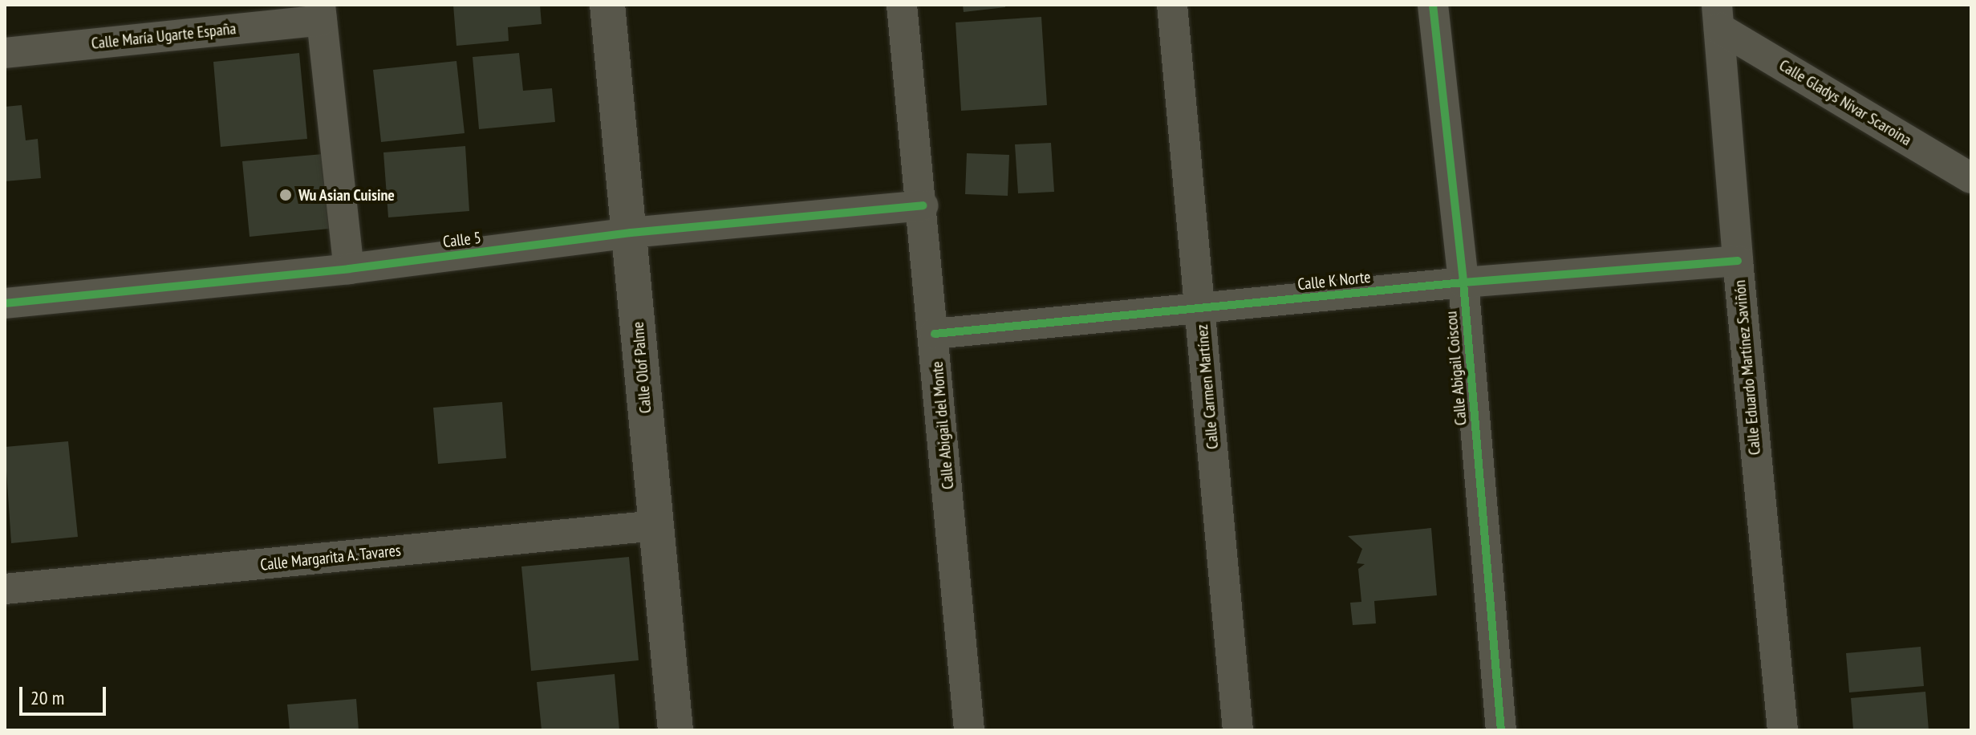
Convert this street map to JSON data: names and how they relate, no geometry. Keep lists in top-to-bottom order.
{
  "streets": {
    "street": [
      "Calle María Ugarte España",
      "Calle Gladys Nivar Scaroina",
      "Calle 5",
      "Calle K Norte",
      "Calle Olof Palme",
      "Calle Eduardo Martínez Saviñón",
      "Calle Abigail Coiscou",
      "Calle Carmen Martínez",
      "Calle Abigail del Monte",
      "Calle Margarita A. Tavares"
    ]
  },
  "crossings": [
    ["Calle Gladys Nivar Scaroina", "Calle Eduardo Martínez Saviñón"],
    ["Calle 5", "Calle Olof Palme"],
    ["Calle 5", "Calle Abigail del Monte"],
    ["Calle K Norte", "Calle Eduardo Martínez Saviñón"],
    ["Calle K Norte", "Calle Abigail Coiscou"],
    ["Calle K Norte", "Calle Carmen Martínez"],
    ["Calle K Norte", "Calle Abigail del Monte"],
    ["Calle Olof Palme", "Calle Margarita A. Tavares"]
  ],
  "places": ["Wu Asian Cuisine"],
  "scale_bar": "20 m"
}
